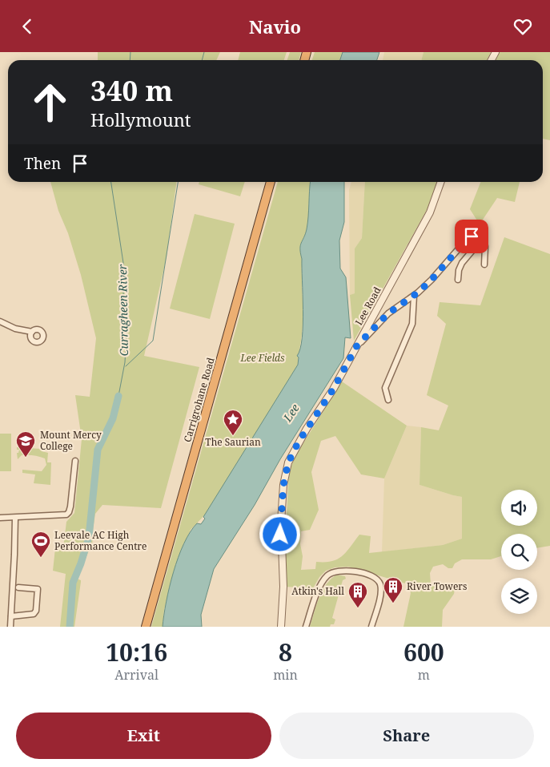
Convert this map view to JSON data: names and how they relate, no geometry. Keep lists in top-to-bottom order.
{
  "streets": {
    "highway": ["Carrigrohane Road"],
    "street": ["Lee Road"]
  },
  "water": ["Curragheen River", "Lee"],
  "parks": ["Lee Fields"],
  "places": {
    "place": ["The Saurian"],
    "school or university": ["Mount Mercy College"],
    "sports": ["Leevale AC High Performance Centre"],
    "building": ["River Towers", "Atkin's Hall"]
  },
  "page": {
    "header": "Navio",
    "turn": ["340 m", "Hollymount"],
    "then": "Then",
    "eta": [
      "10:16",
      "Arrival",
      "8",
      "min",
      "600",
      "m"
    ],
    "buttons": ["Exit", "Share"]
  }
}
